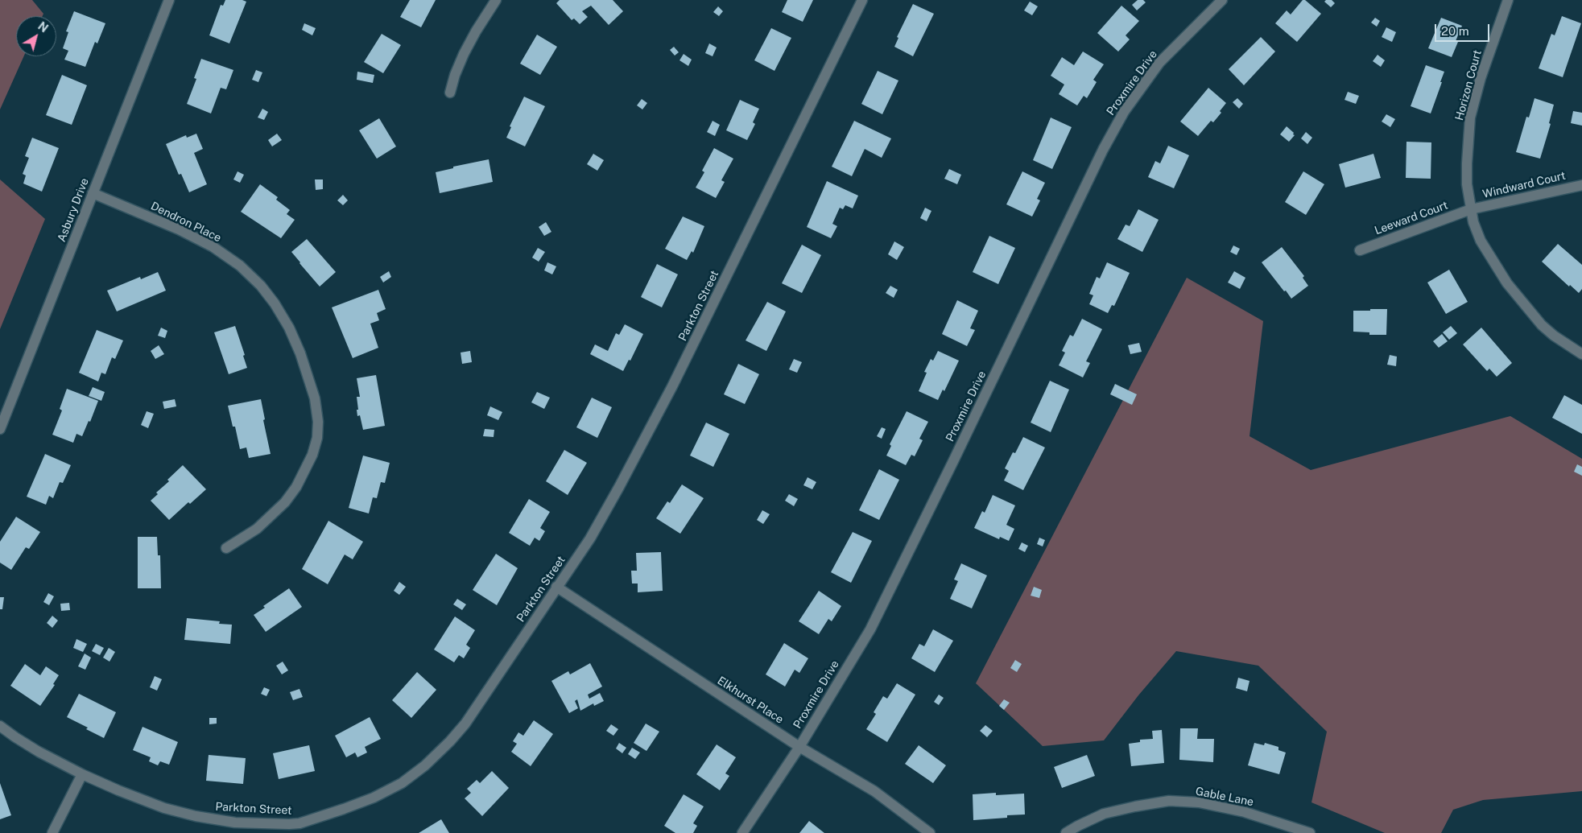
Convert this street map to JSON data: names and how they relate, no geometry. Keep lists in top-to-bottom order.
{
  "streets": {
    "street": [
      "Proxmire Drive",
      "Horizon Court",
      "Windward Court",
      "Asbury Drive",
      "Leeward Court",
      "Dendron Place",
      "Parkton Street",
      "Elkhurst Place",
      "Gable Lane"
    ]
  },
  "crossings": [
    ["Proxmire Drive", "Elkhurst Place"],
    ["Horizon Court", "Windward Court"],
    ["Horizon Court", "Leeward Court"],
    ["Windward Court", "Leeward Court"],
    ["Asbury Drive", "Dendron Place"],
    ["Parkton Street", "Elkhurst Place"]
  ],
  "scale_bar": "20 m",
  "north": "top right"
}
